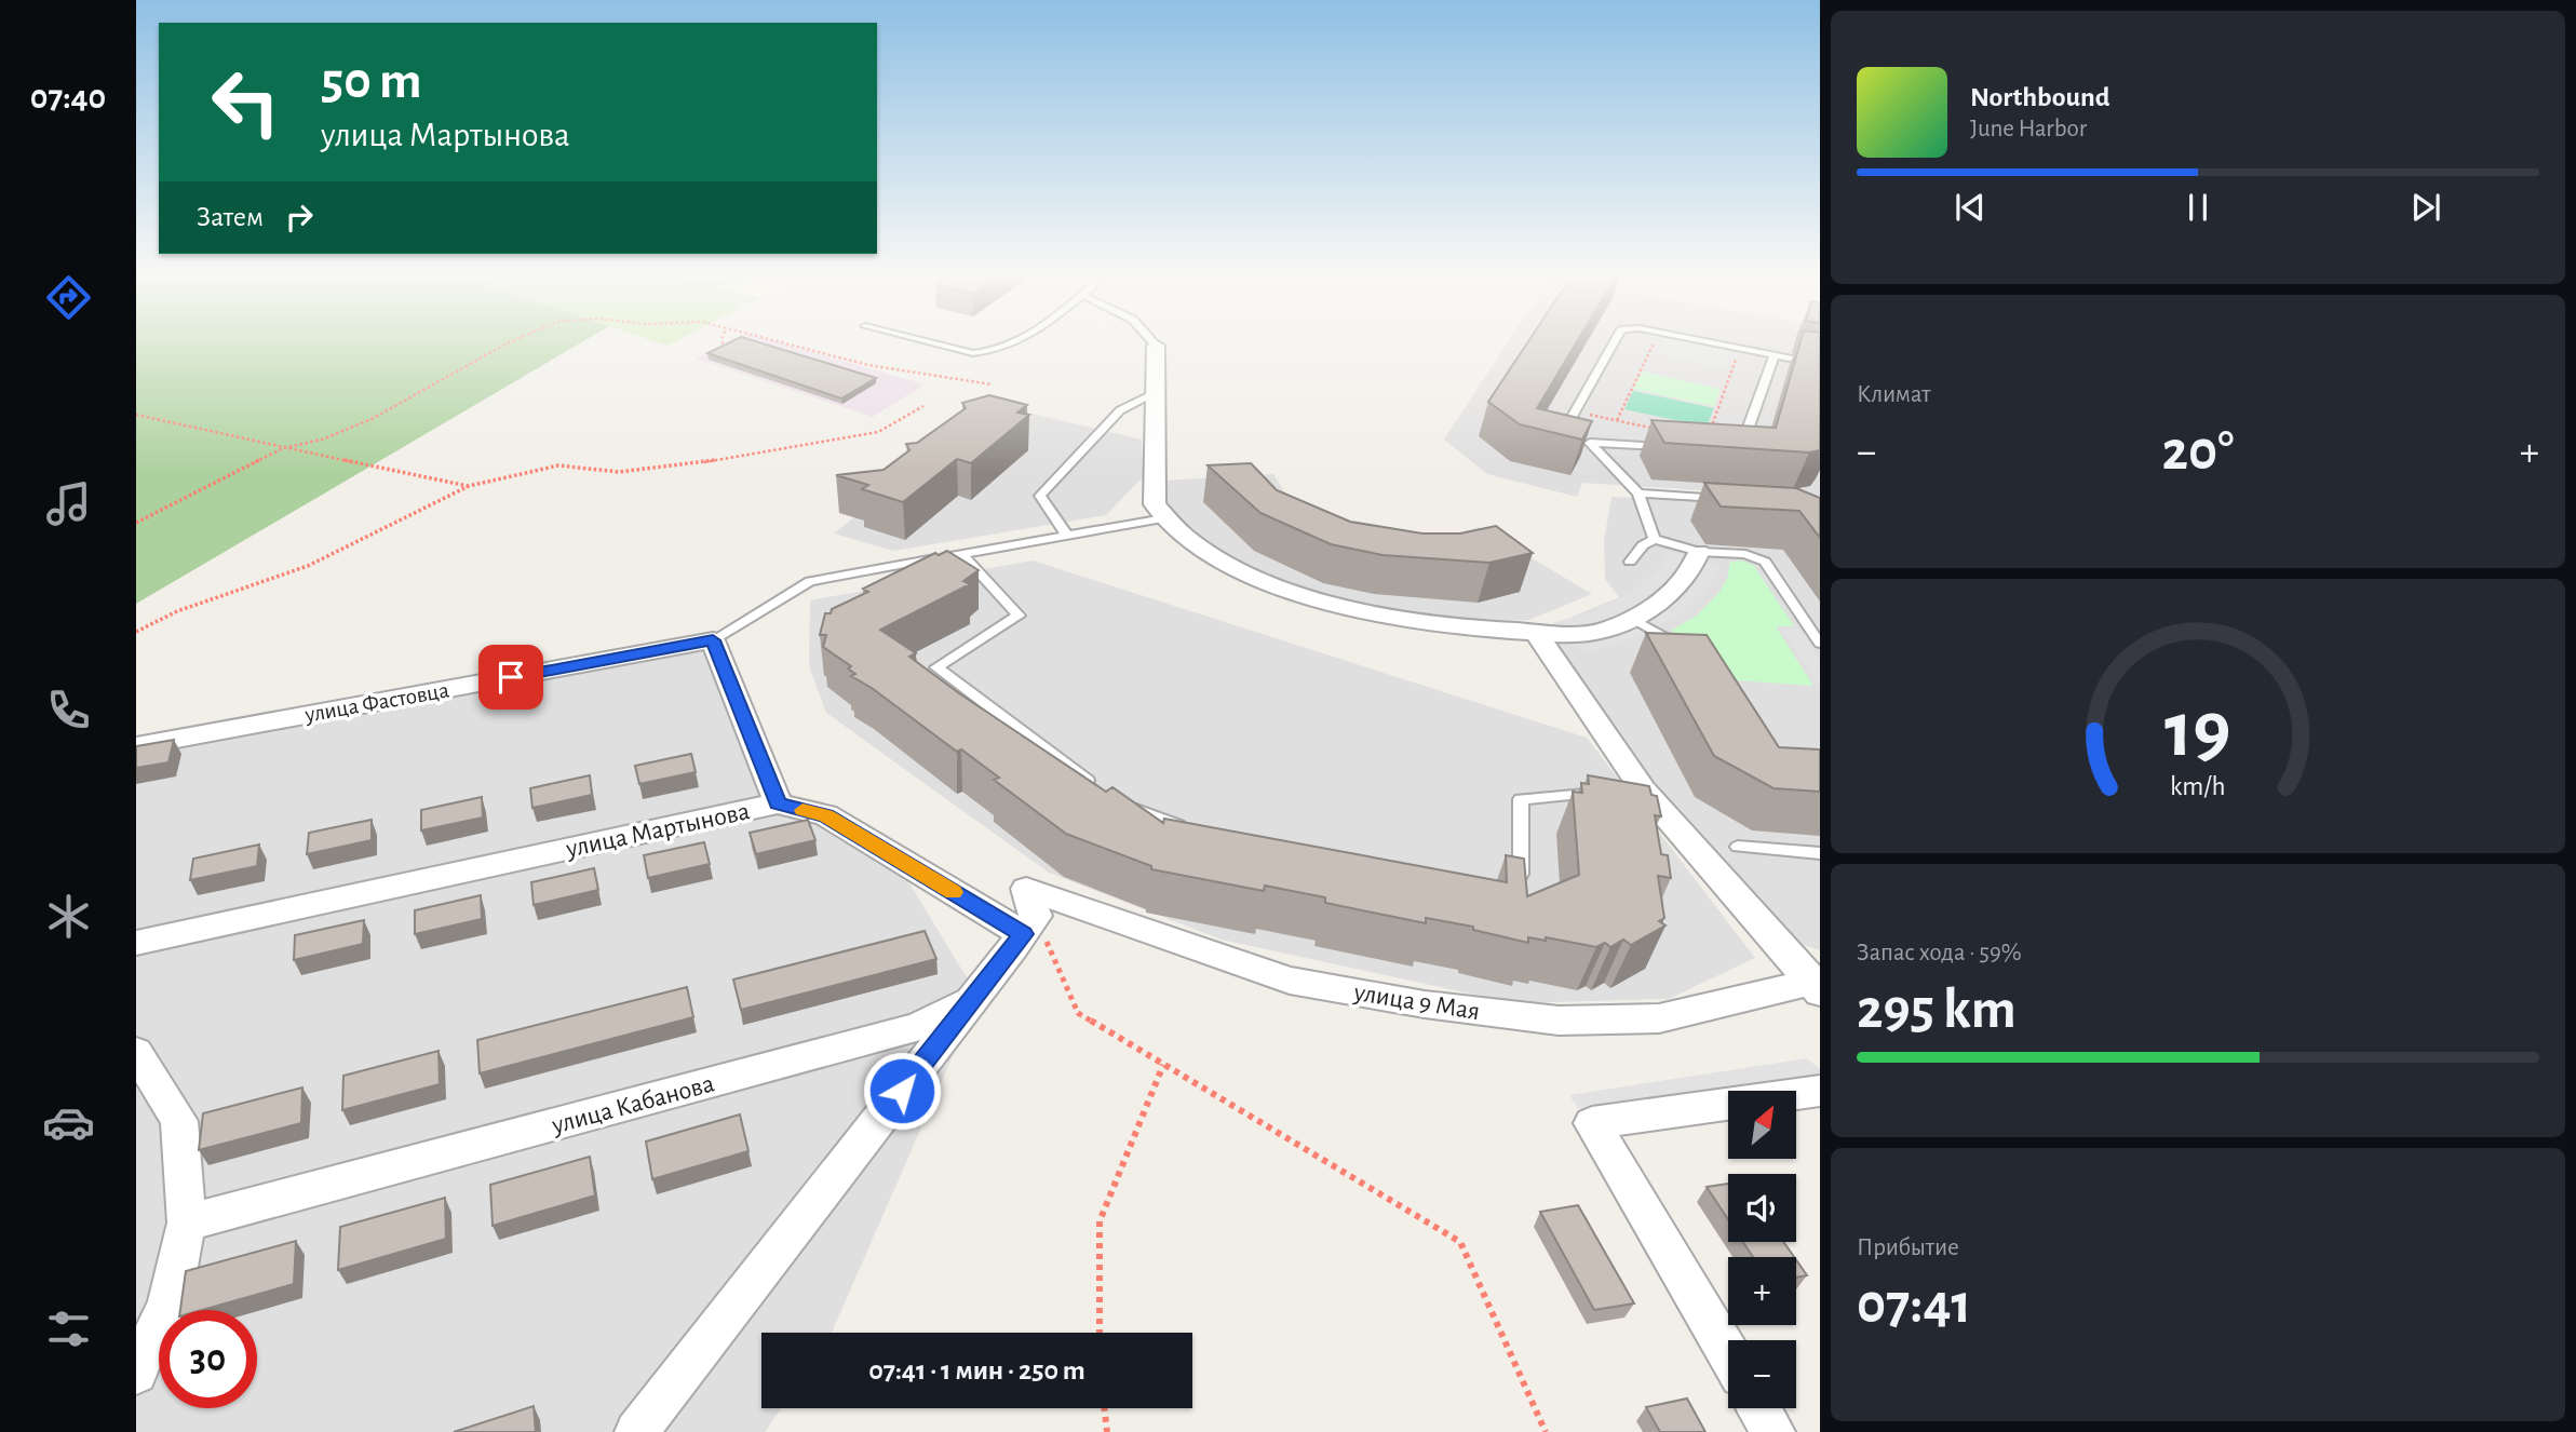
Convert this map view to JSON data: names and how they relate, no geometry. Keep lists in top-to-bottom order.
{
  "streets": {
    "street": [
      "улица Фастовца",
      "улица Мартынова",
      "улица 9 Мая",
      "улица Кабанова"
    ]
  },
  "crossings": [
    ["улица Мартынова", "улица 9 Мая"],
    ["улица Мартынова", "улица Кабанова"],
    ["улица 9 Мая", "улица Кабанова"]
  ],
  "north": "top right",
  "page": {
    "tabs": "07:40",
    "turn": ["50 m", "улица Мартынова"],
    "song": ["Northbound", "June Harbor"],
    "then": "Затем",
    "tile": [
      "Климат",
      ["Запас хода · 59%", "295 km"],
      ["Прибытие", "07:41"]
    ],
    "heat": ["−", "20°", "+"],
    "map_buttons": ["+", "−"],
    "limit": "30",
    "trip": "07:41 · 1 мин · 250 m",
    "gauge": ["19", "km/h"]
  }
}
